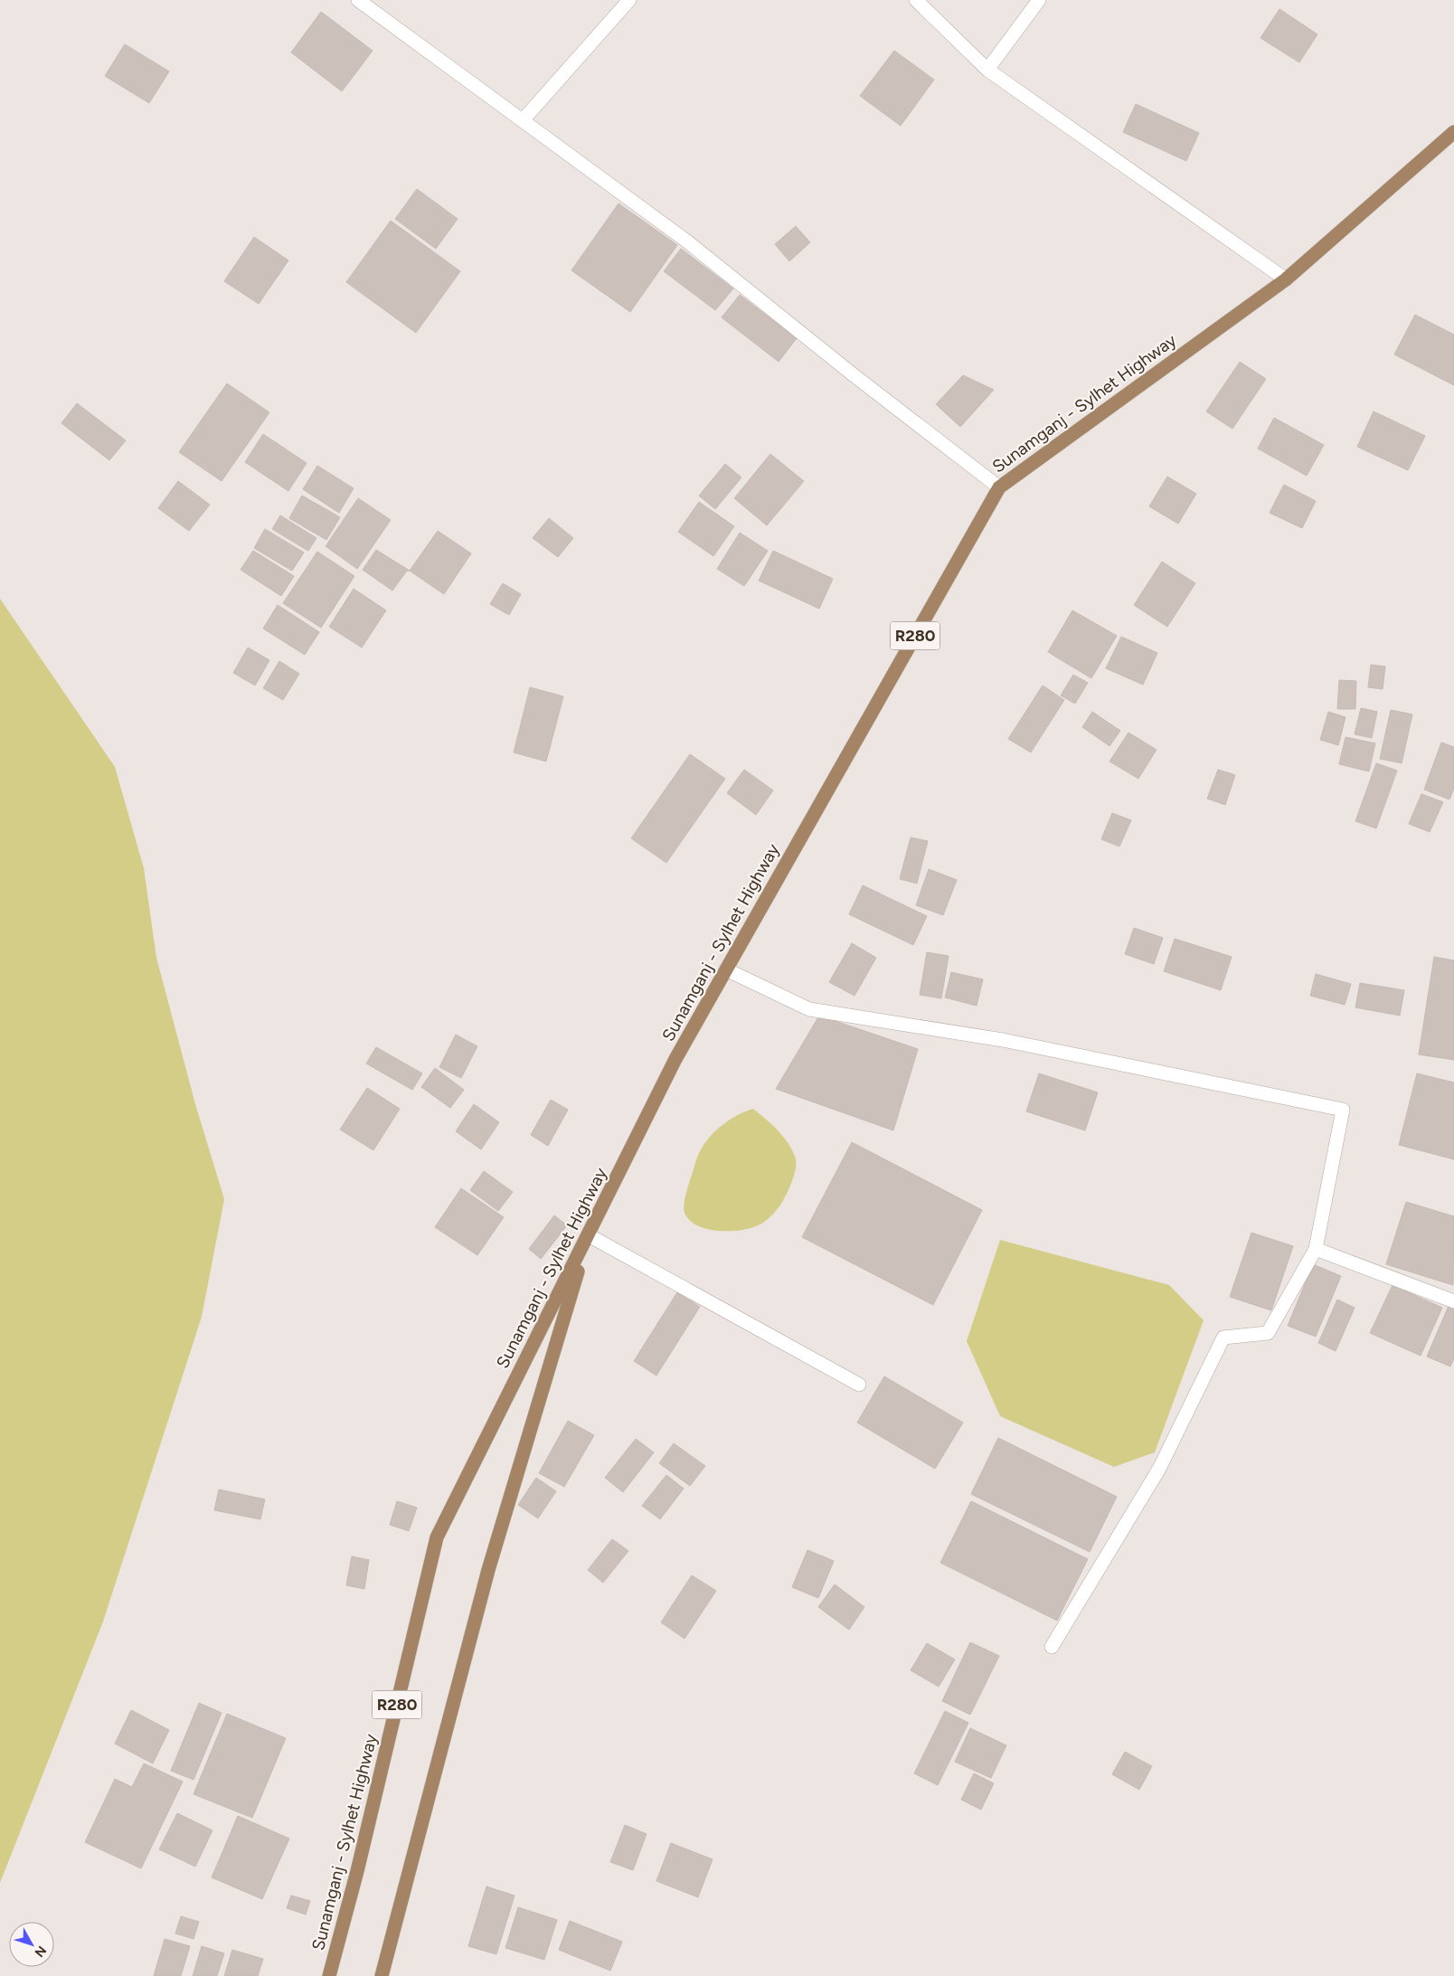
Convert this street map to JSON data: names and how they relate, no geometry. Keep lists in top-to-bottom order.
{
  "streets": {
    "main road": ["Sunamganj - Sylhet Highway", "R280"]
  },
  "north": "bottom right"
}
